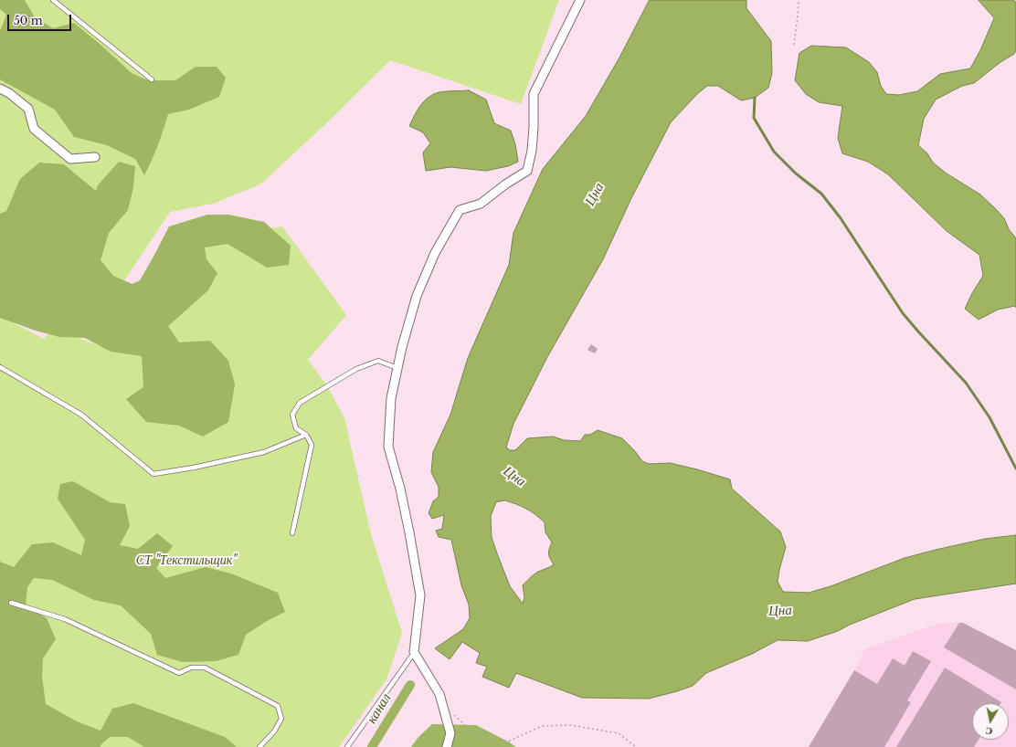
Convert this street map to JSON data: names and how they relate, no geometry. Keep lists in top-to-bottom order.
{
  "water": ["Цна", "канал"],
  "parks": ["СТ \"Текстильщик\""],
  "scale_bar": "50 m",
  "north": "bottom"
}
